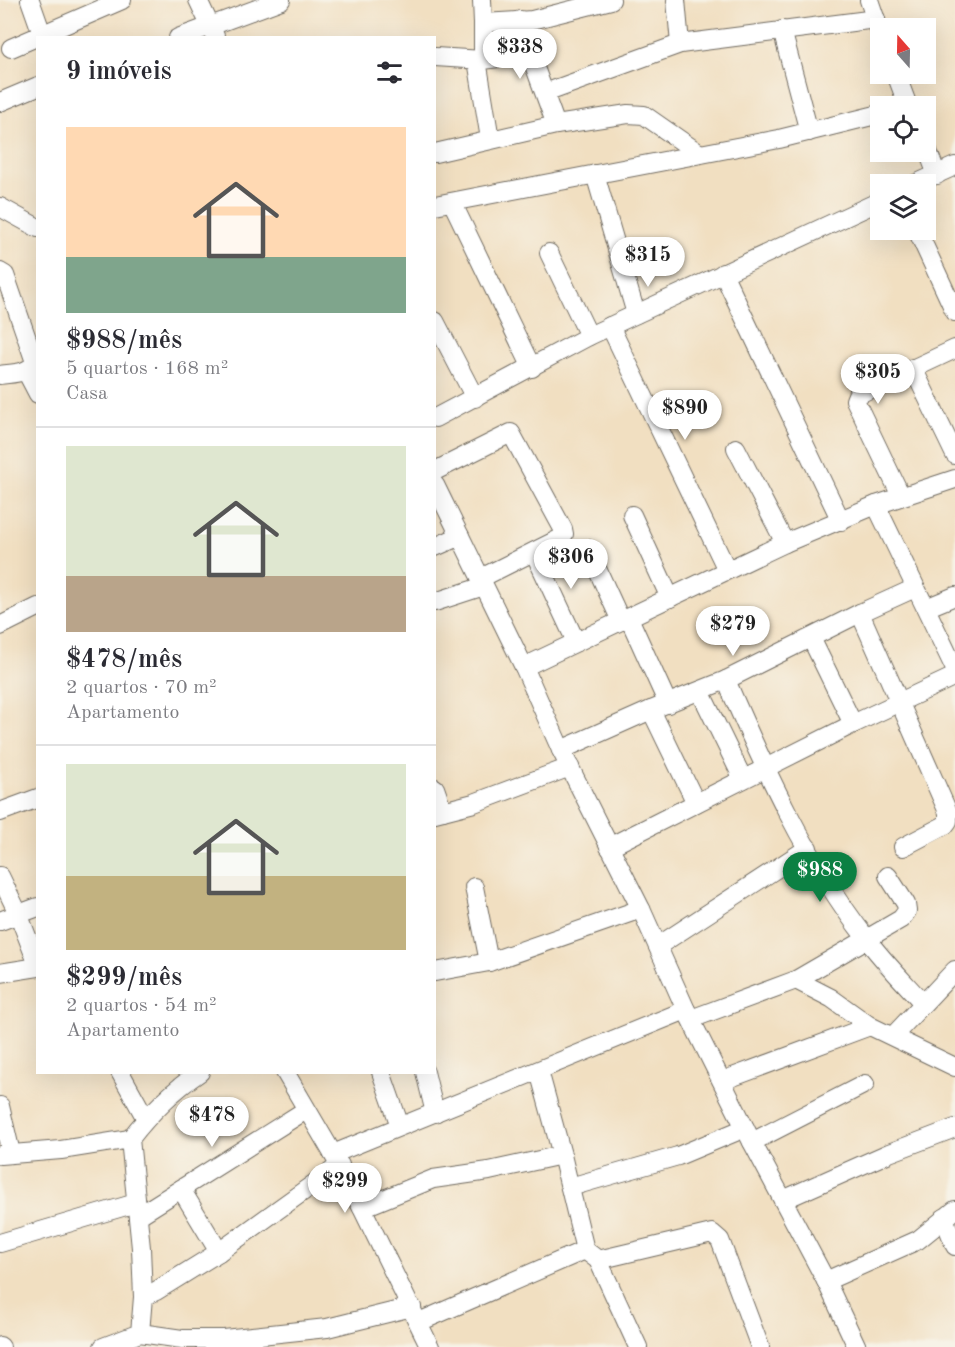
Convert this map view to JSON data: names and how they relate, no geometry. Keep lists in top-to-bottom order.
{
  "north": "top",
  "page": {
    "price": [
      "$338",
      "$315",
      "$305",
      "$890",
      "$306",
      "$279",
      "$988",
      "$478",
      "$299"
    ],
    "heading": "9 imóveis",
    "list": [
      {
        "name": "$988/mês",
        "note": "5 quartos · 168 m² · Casa"
      },
      {
        "name": "$478/mês",
        "note": "2 quartos · 70 m² · Apartamento"
      },
      {
        "name": "$299/mês",
        "note": "2 quartos · 54 m² · Apartamento"
      }
    ]
  }
}
